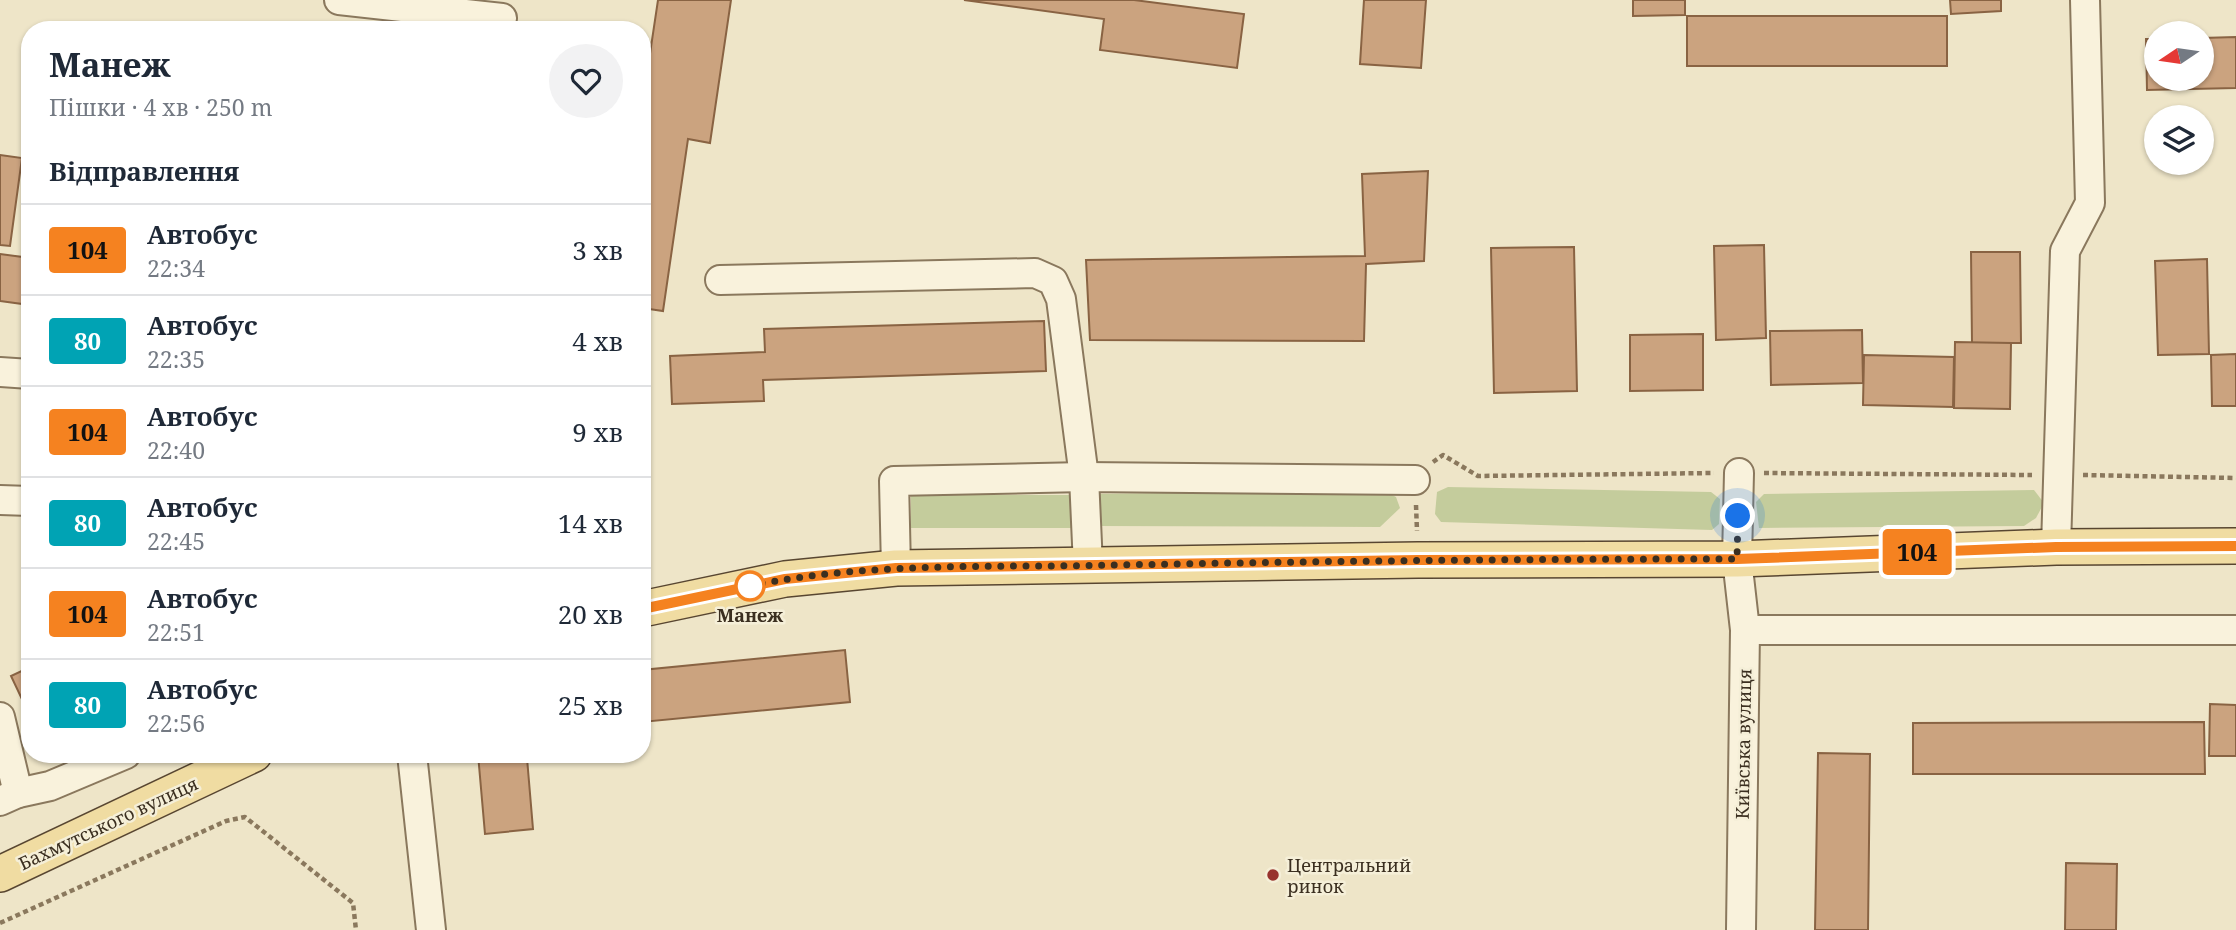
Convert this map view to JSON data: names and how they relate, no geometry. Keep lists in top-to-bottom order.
{
  "streets": {
    "main road": ["Бахмутського вулиця"],
    "street": ["Київська вулиця"]
  },
  "places": ["Манеж", "Центральний ринок"],
  "lines": ["bus line 104"],
  "north": "left",
  "page": {
    "on_map": "104",
    "heading": [
      ["Манеж", "Пішки · 4 хв · 250 m"],
      "Відправлення"
    ],
    "list": [
      {
        "mark": "104",
        "name": "Автобус",
        "note": "22:34",
        "value": "3 хв"
      },
      {
        "mark": "80",
        "name": "Автобус",
        "note": "22:35",
        "value": "4 хв"
      },
      {
        "mark": "104",
        "name": "Автобус",
        "note": "22:40",
        "value": "9 хв"
      },
      {
        "mark": "80",
        "name": "Автобус",
        "note": "22:45",
        "value": "14 хв"
      },
      {
        "mark": "104",
        "name": "Автобус",
        "note": "22:51",
        "value": "20 хв"
      },
      {
        "mark": "80",
        "name": "Автобус",
        "note": "22:56",
        "value": "25 хв"
      }
    ]
  }
}
